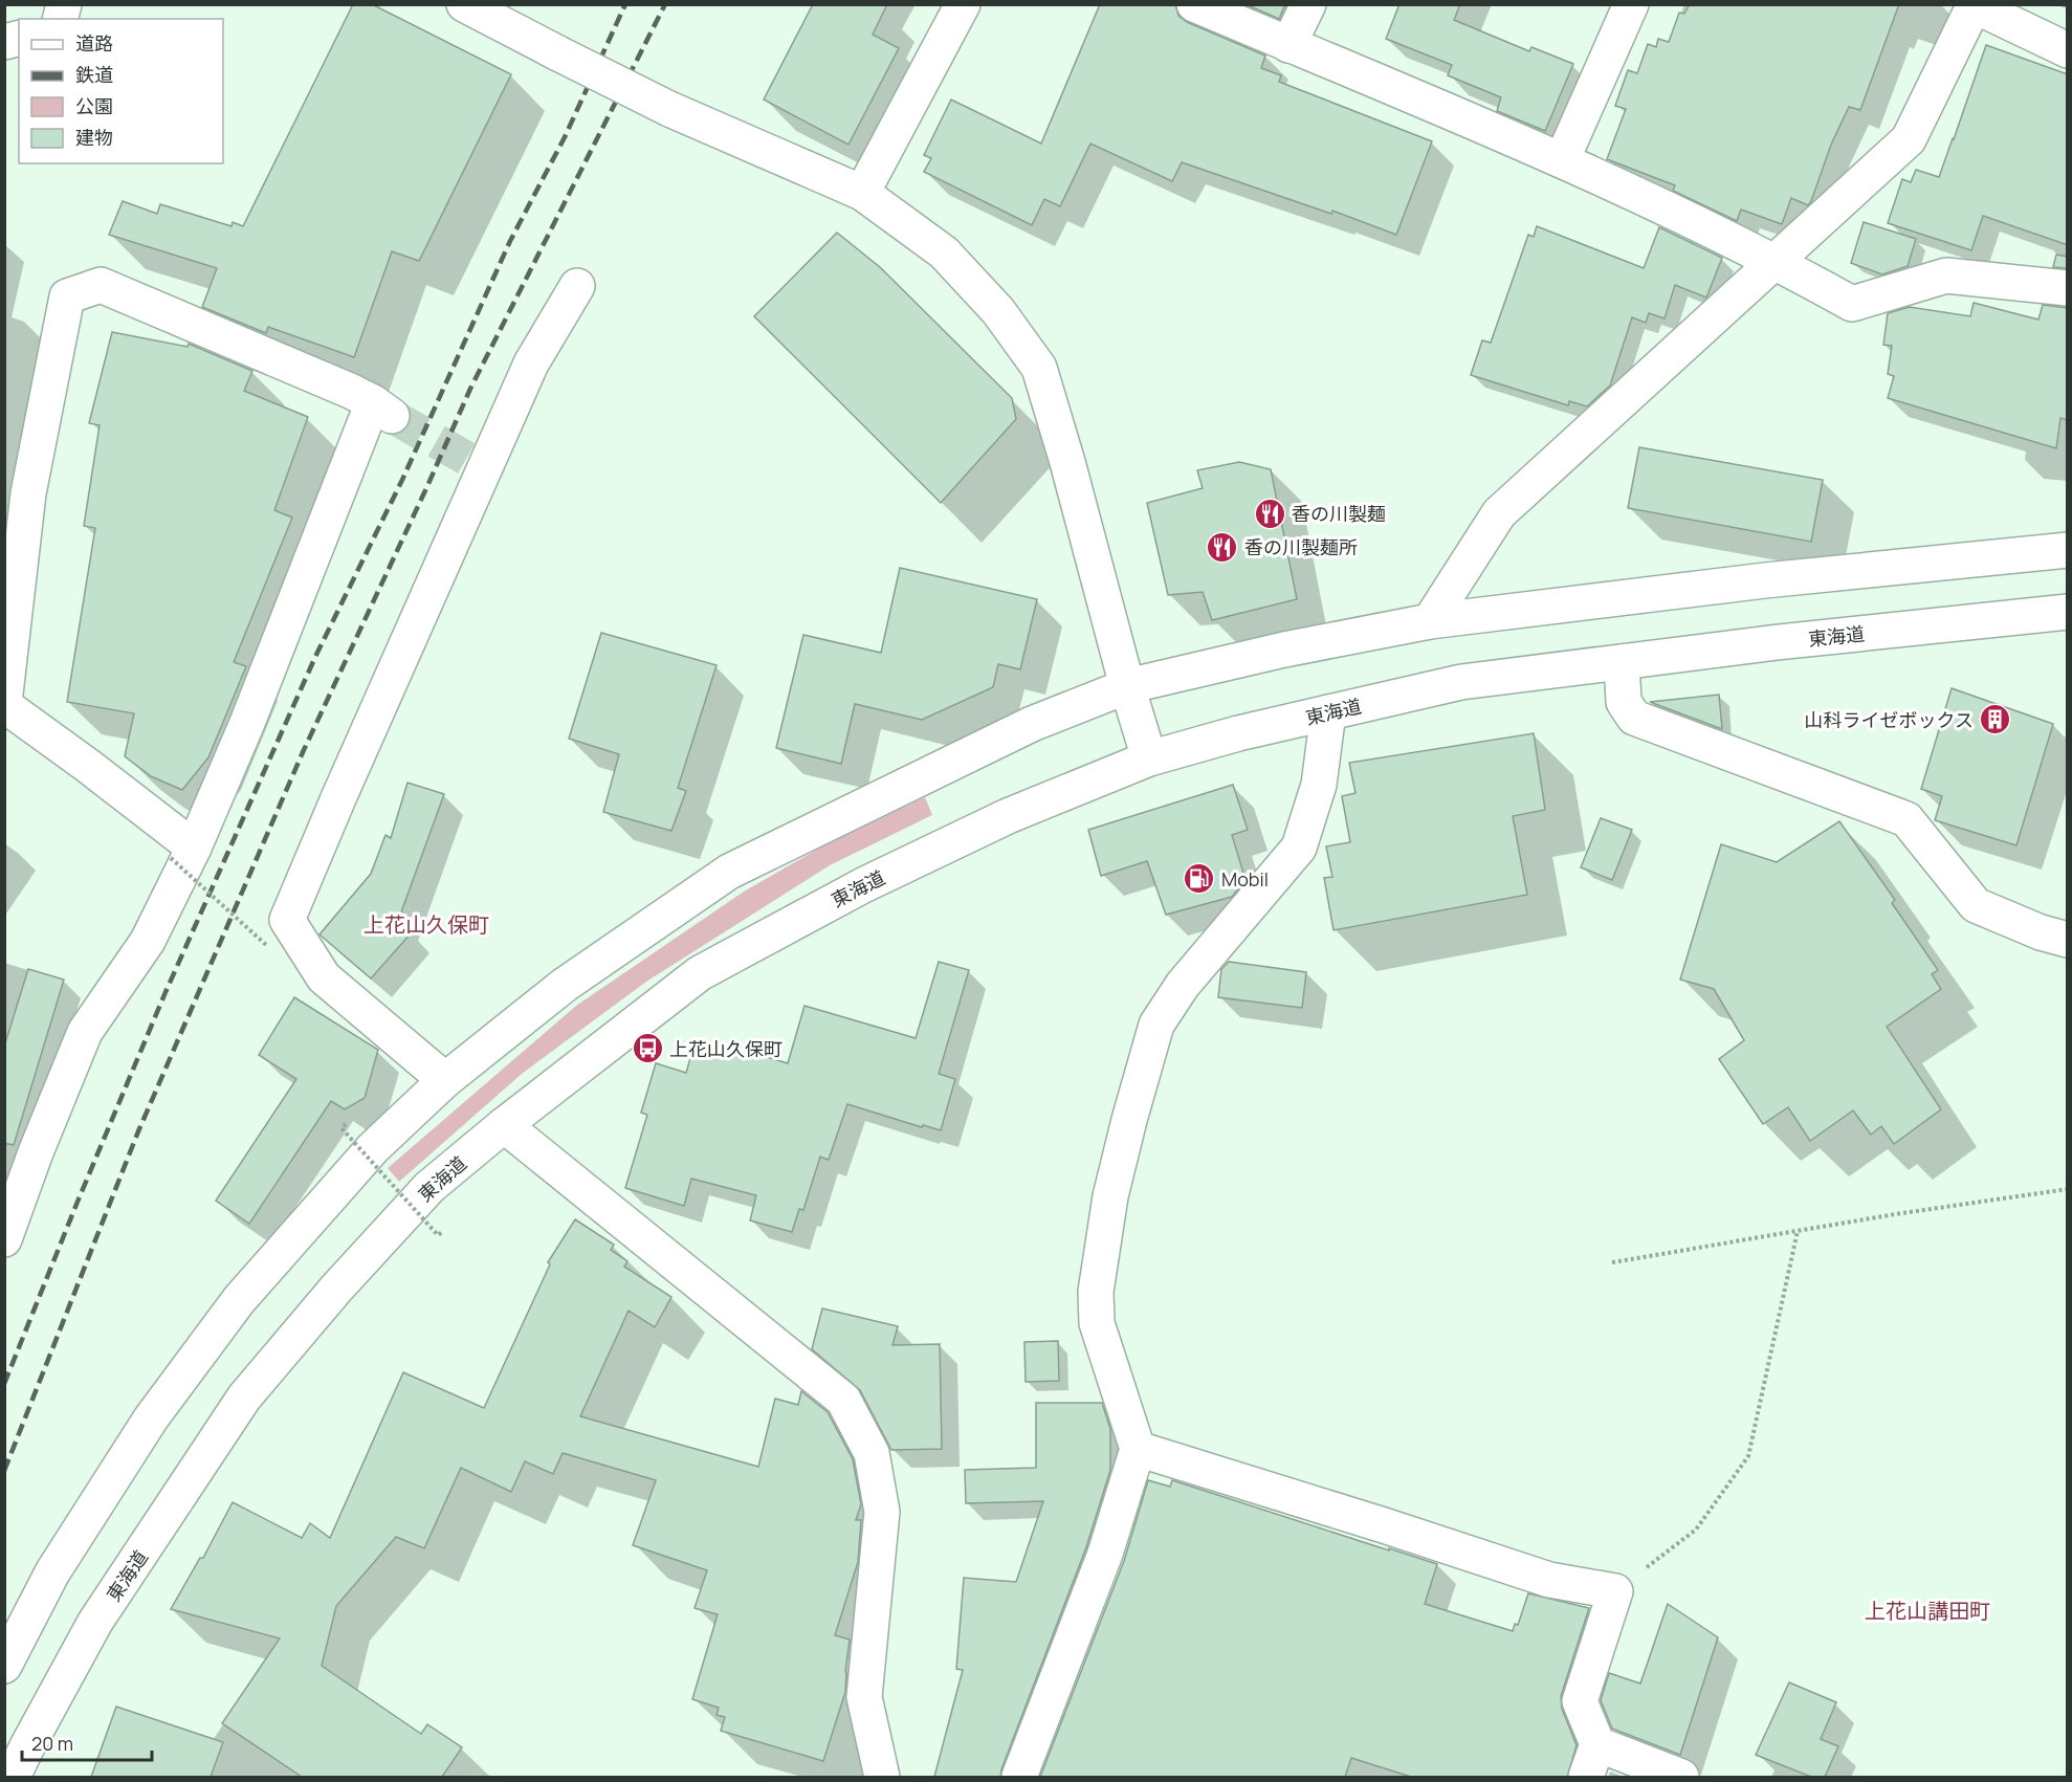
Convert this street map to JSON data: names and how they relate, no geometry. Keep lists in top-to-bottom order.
{
  "streets": {
    "main road": ["東海道"]
  },
  "districts": ["上花山久保町", "上花山講田町"],
  "places": {
    "restaurant": ["香の川製麺", "香の川製麺所"],
    "building": ["山科ライゼボックス"],
    "fuel station": ["Mobil"],
    "bus stop": ["上花山久保町"]
  },
  "legend": [
    "道路",
    "鉄道",
    "公園",
    "建物"
  ],
  "scale_bar": "20 m"
}
